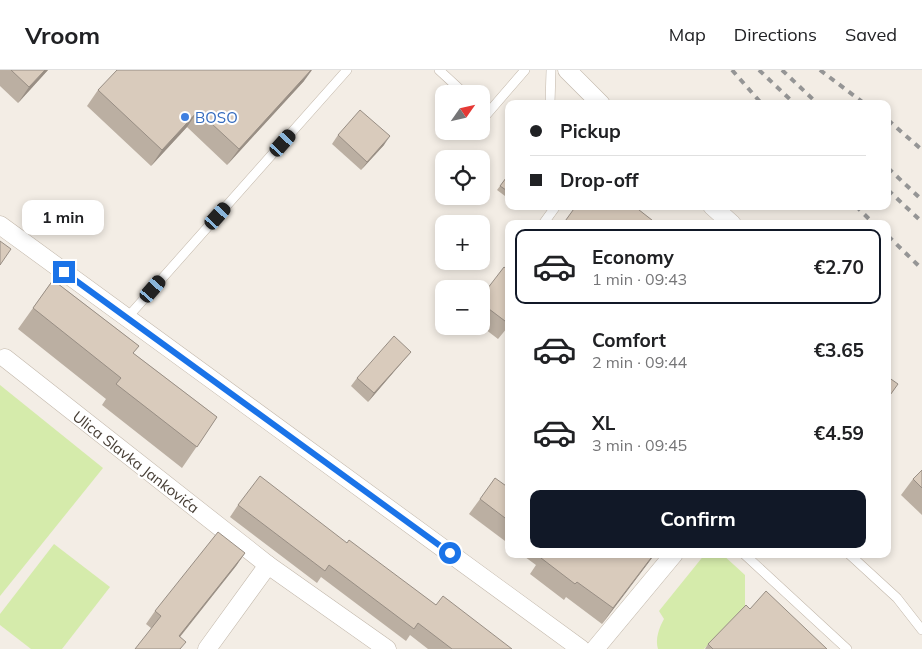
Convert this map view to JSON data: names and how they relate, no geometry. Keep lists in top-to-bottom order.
{
  "streets": {
    "street": ["Ulica Slavka Jankovića"]
  },
  "places": ["BOSO"],
  "north": "top right",
  "page": {
    "header": "Vroom",
    "nav": ["Map", "Directions", "Saved"],
    "map_buttons": ["+", "−"],
    "banner": ["Pickup", "Drop-off"],
    "bubble": "1 min",
    "list": [
      {
        "name": "Economy",
        "note": "1 min · 09:43",
        "value": "€2.70"
      },
      {
        "name": "Comfort",
        "note": "2 min · 09:44",
        "value": "€3.65"
      },
      {
        "name": "XL",
        "note": "3 min · 09:45",
        "value": "€4.59"
      }
    ],
    "buttons": "Confirm"
  }
}
